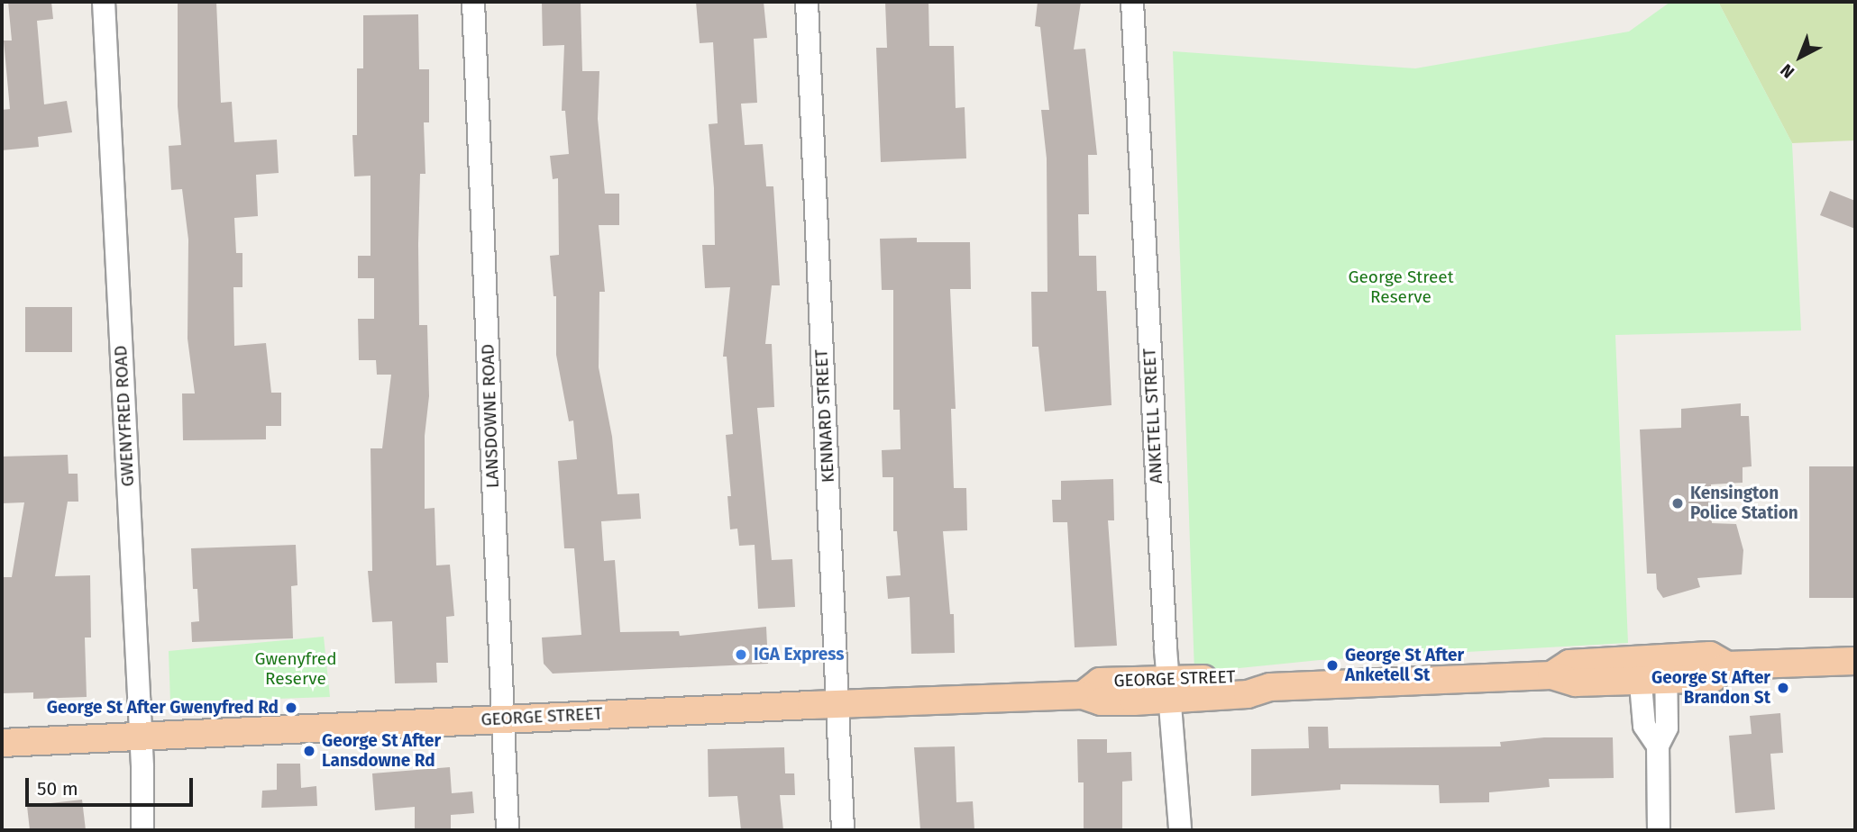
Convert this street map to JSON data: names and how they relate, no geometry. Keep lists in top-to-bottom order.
{
  "streets": {
    "main road": ["GEORGE STREET"],
    "street": [
      "GWENYFRED ROAD",
      "LANSDOWNE ROAD",
      "KENNARD STREET",
      "ANKETELL STREET"
    ]
  },
  "crossings": [
    ["GWENYFRED ROAD", "GEORGE STREET"],
    ["LANSDOWNE ROAD", "GEORGE STREET"],
    ["KENNARD STREET", "GEORGE STREET"],
    ["ANKETELL STREET", "GEORGE STREET"]
  ],
  "parks": ["George Street Reserve", "Gwenyfred Reserve"],
  "places": [
    "Kensington Police Station",
    "IGA Express",
    "George St After Anketell St",
    "George St After Brandon St",
    "George St After Gwenyfred Rd",
    "George St After Lansdowne Rd"
  ],
  "scale_bar": "50 m",
  "north": "bottom left"
}
